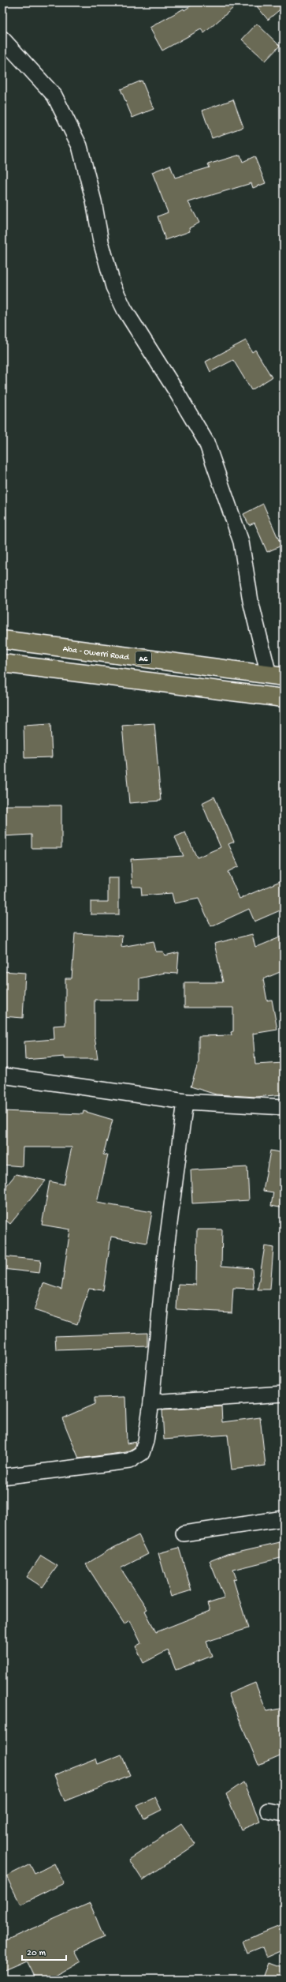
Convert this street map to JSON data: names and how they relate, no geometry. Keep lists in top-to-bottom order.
{
  "streets": {
    "highway": ["Aba - Owerri Road", "A6"]
  },
  "scale_bar": "20 m"
}
